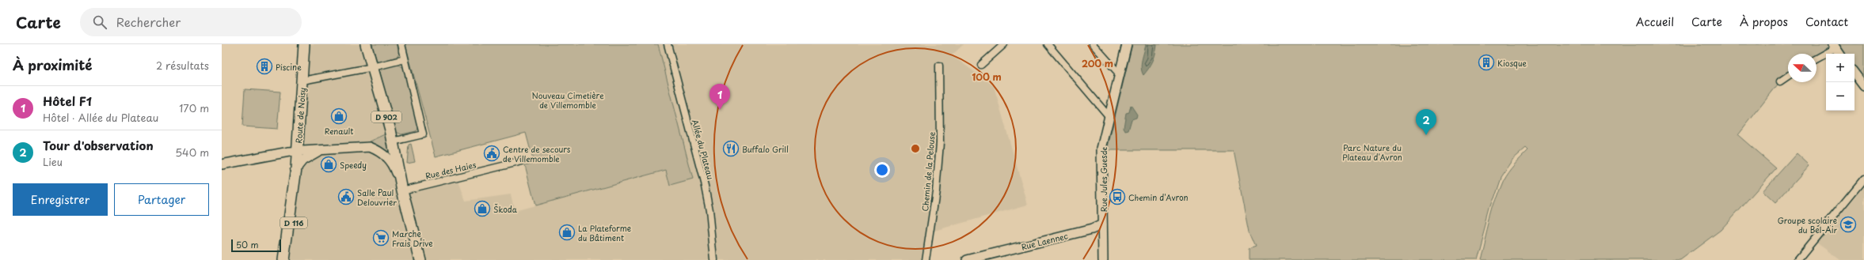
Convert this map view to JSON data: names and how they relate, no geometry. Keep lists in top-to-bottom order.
{
  "streets": {
    "main road": ["Route de Noisy", "D 902", "D 116"],
    "street": [
      "Allée du Plateau",
      "Rue des Haies",
      "Chemin de la Pelouse",
      "Rue Jules Guesde",
      "Rue Laennec"
    ]
  },
  "crossings": [
    ["D 902", "Rue des Haies"],
    ["Rue Jules Guesde", "Rue Laennec"]
  ],
  "parks": ["Nouveau Cimetière de Villemomble", "Parc Nature du Plateau d'Avron"],
  "places": {
    "building": ["Kiosque", "Piscine"],
    "shop": [
      "Renault",
      "Speedy",
      "Škoda",
      "La Plateforme du Bâtiment"
    ],
    "restaurant": ["Buffalo Grill"],
    "public building": ["Centre de secours de Villemomble", "Salle Paul Delouvrier"],
    "bus stop": ["Chemin d'Avron"],
    "school or university": ["Groupe scolaire du Bel-Air"],
    "supermarket": ["Marche Frais Drive"]
  },
  "scale_bar": "50 m",
  "north": "left",
  "page": {
    "header": "Carte",
    "search": "Rechercher",
    "nav": [
      "Accueil",
      "Carte",
      "À propos",
      "Contact"
    ],
    "heading": ["À proximité", "2 résultats"],
    "map_buttons": ["+", "−"],
    "pins": ["1", "2"],
    "list": [
      {
        "mark": "1",
        "name": "Hôtel F1",
        "note": "Hôtel · Allée du Plateau",
        "value": "170 m"
      },
      {
        "mark": "2",
        "name": "Tour d'observation",
        "note": "Lieu",
        "value": "540 m"
      }
    ],
    "buttons": ["Enregistrer", "Partager"],
    "scale": "50 m"
  },
  "rings": ["200 m", "100 m"]
}
